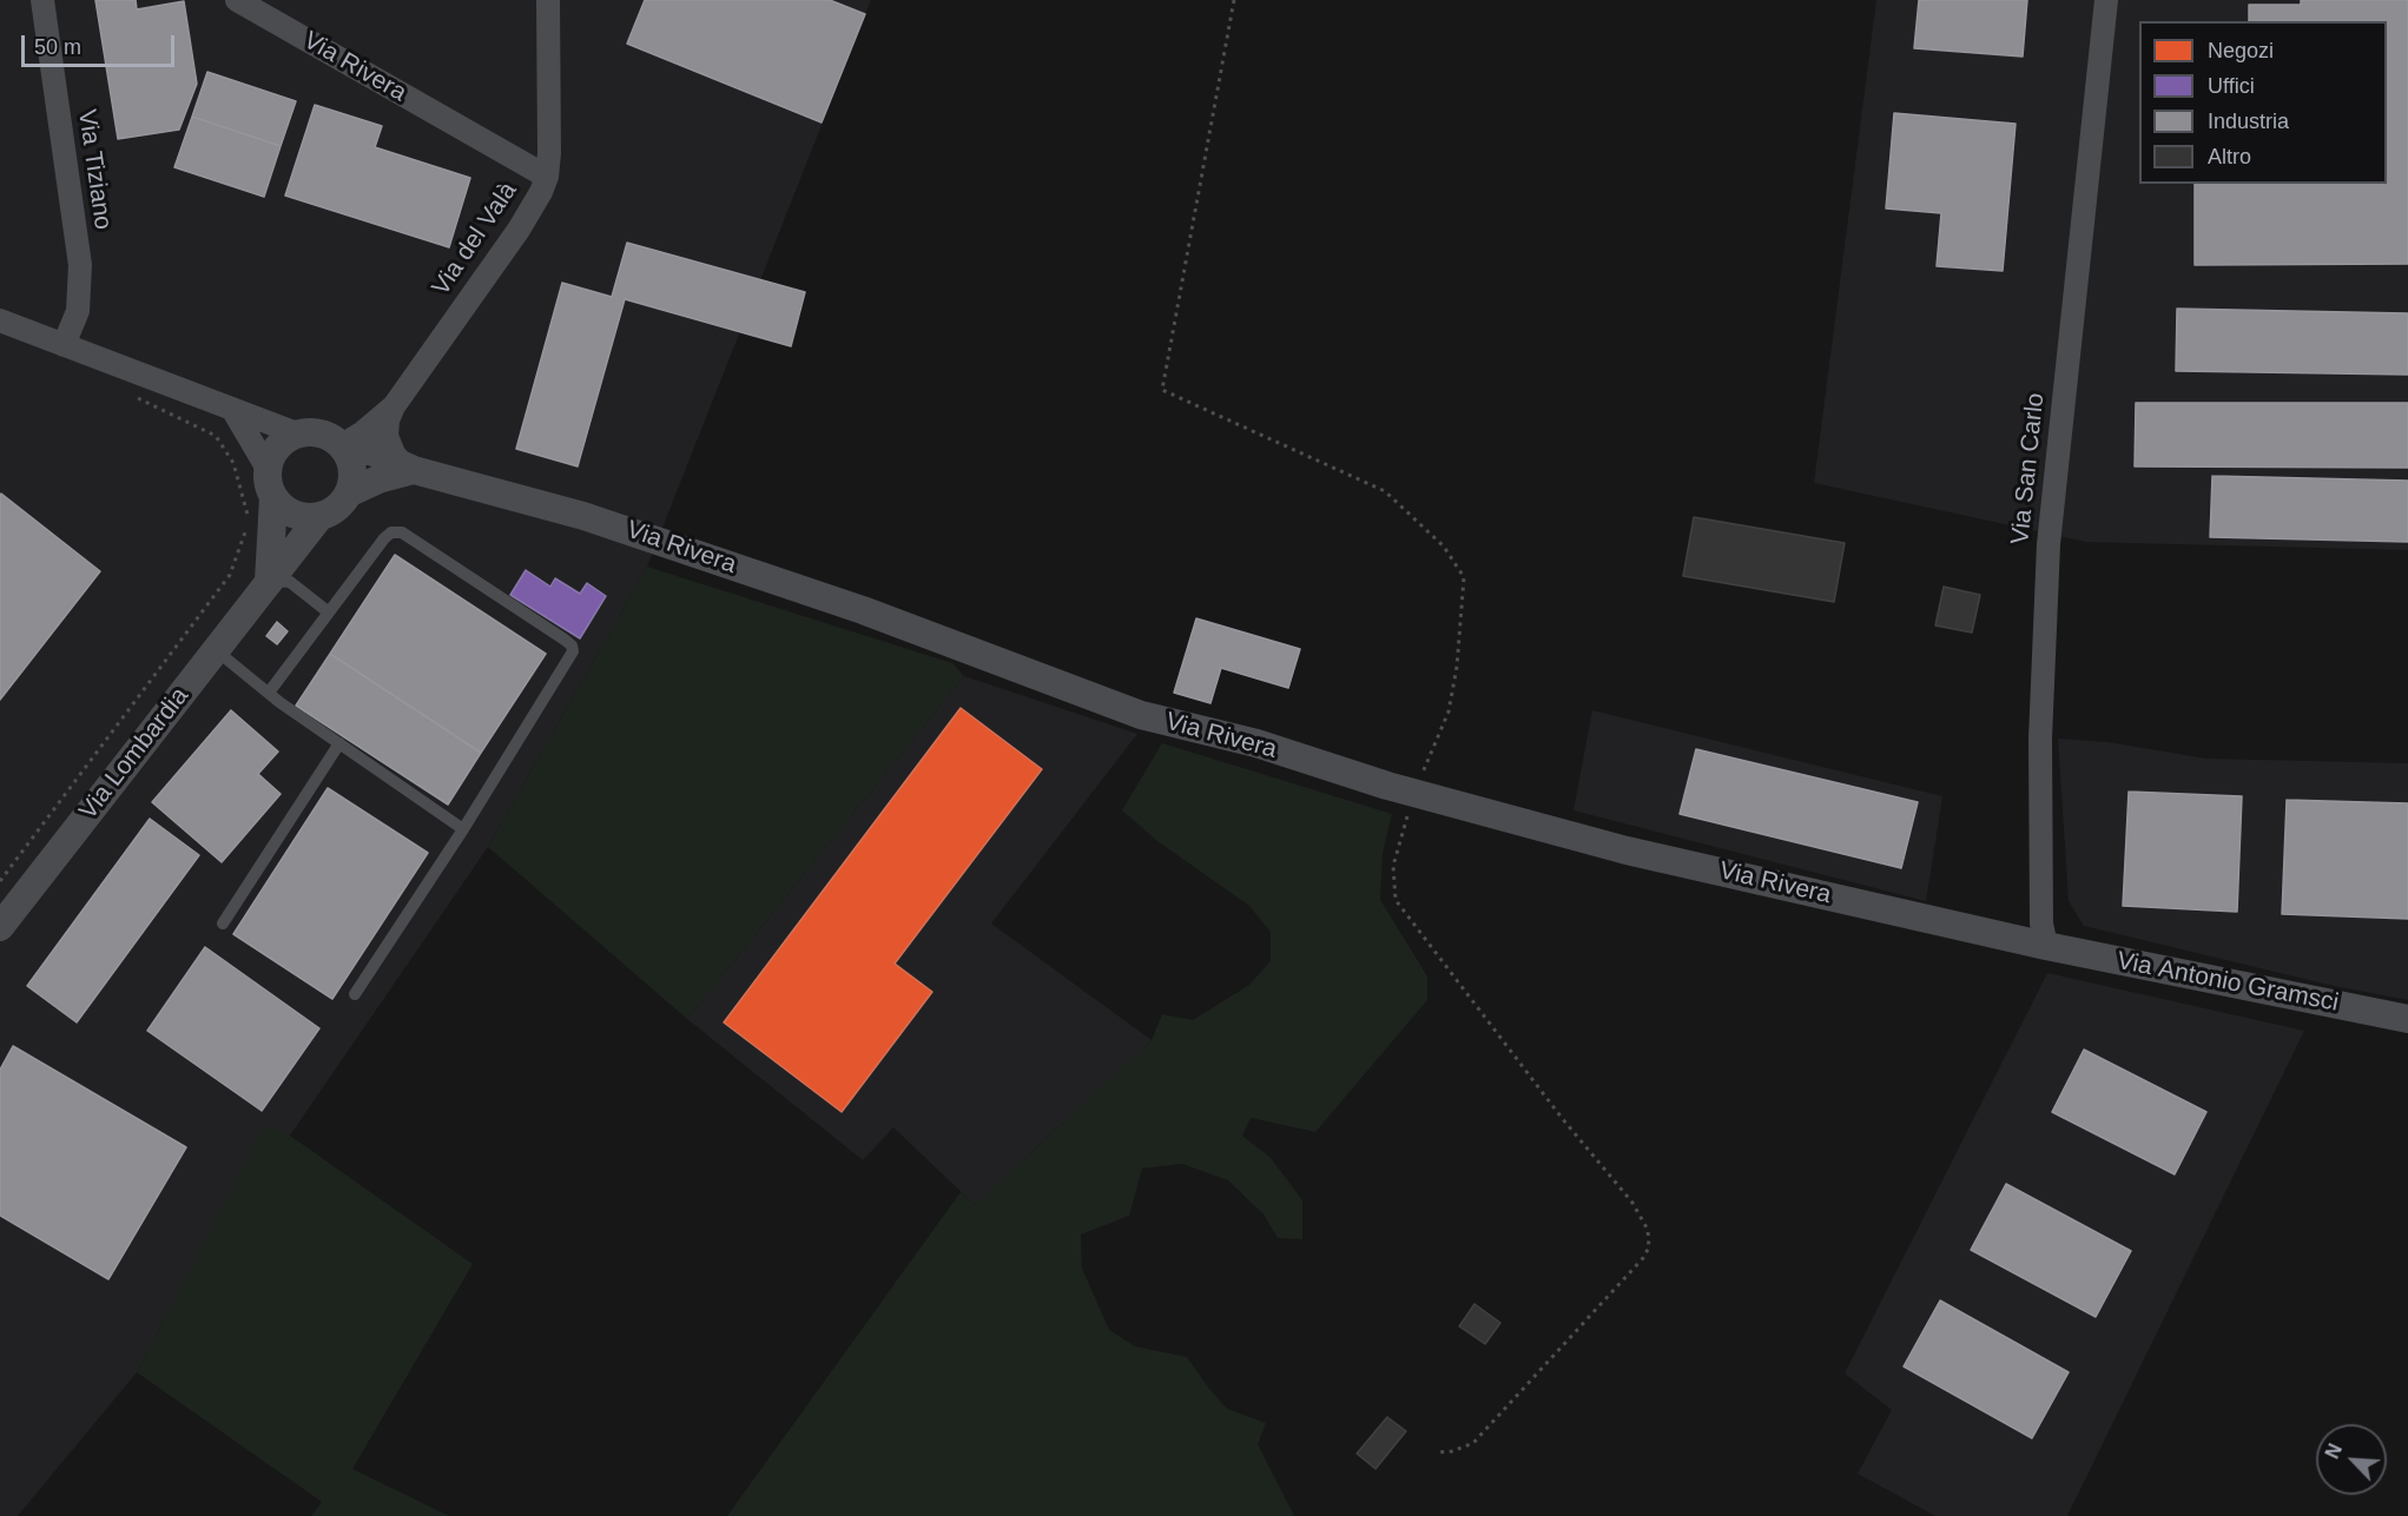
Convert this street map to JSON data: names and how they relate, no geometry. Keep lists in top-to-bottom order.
{
  "streets": {
    "street": [
      "Via Rivera",
      "Via Tiziano",
      "Via del Valà",
      "Via San Carlo",
      "Via Lombardia",
      "Via Antonio Gramsci"
    ]
  },
  "crossings": [
    ["Via Rivera", "Via del Valà"],
    ["Via Rivera", "Via San Carlo"],
    ["Via Rivera", "Via Lombardia"],
    ["Via Rivera", "Via Antonio Gramsci"],
    ["Via del Valà", "Via Lombardia"],
    ["Via San Carlo", "Via Antonio Gramsci"]
  ],
  "legend": [
    "Negozi",
    "Uffici",
    "Industria",
    "Altro"
  ],
  "scale_bar": "50 m",
  "north": "top left"
}
